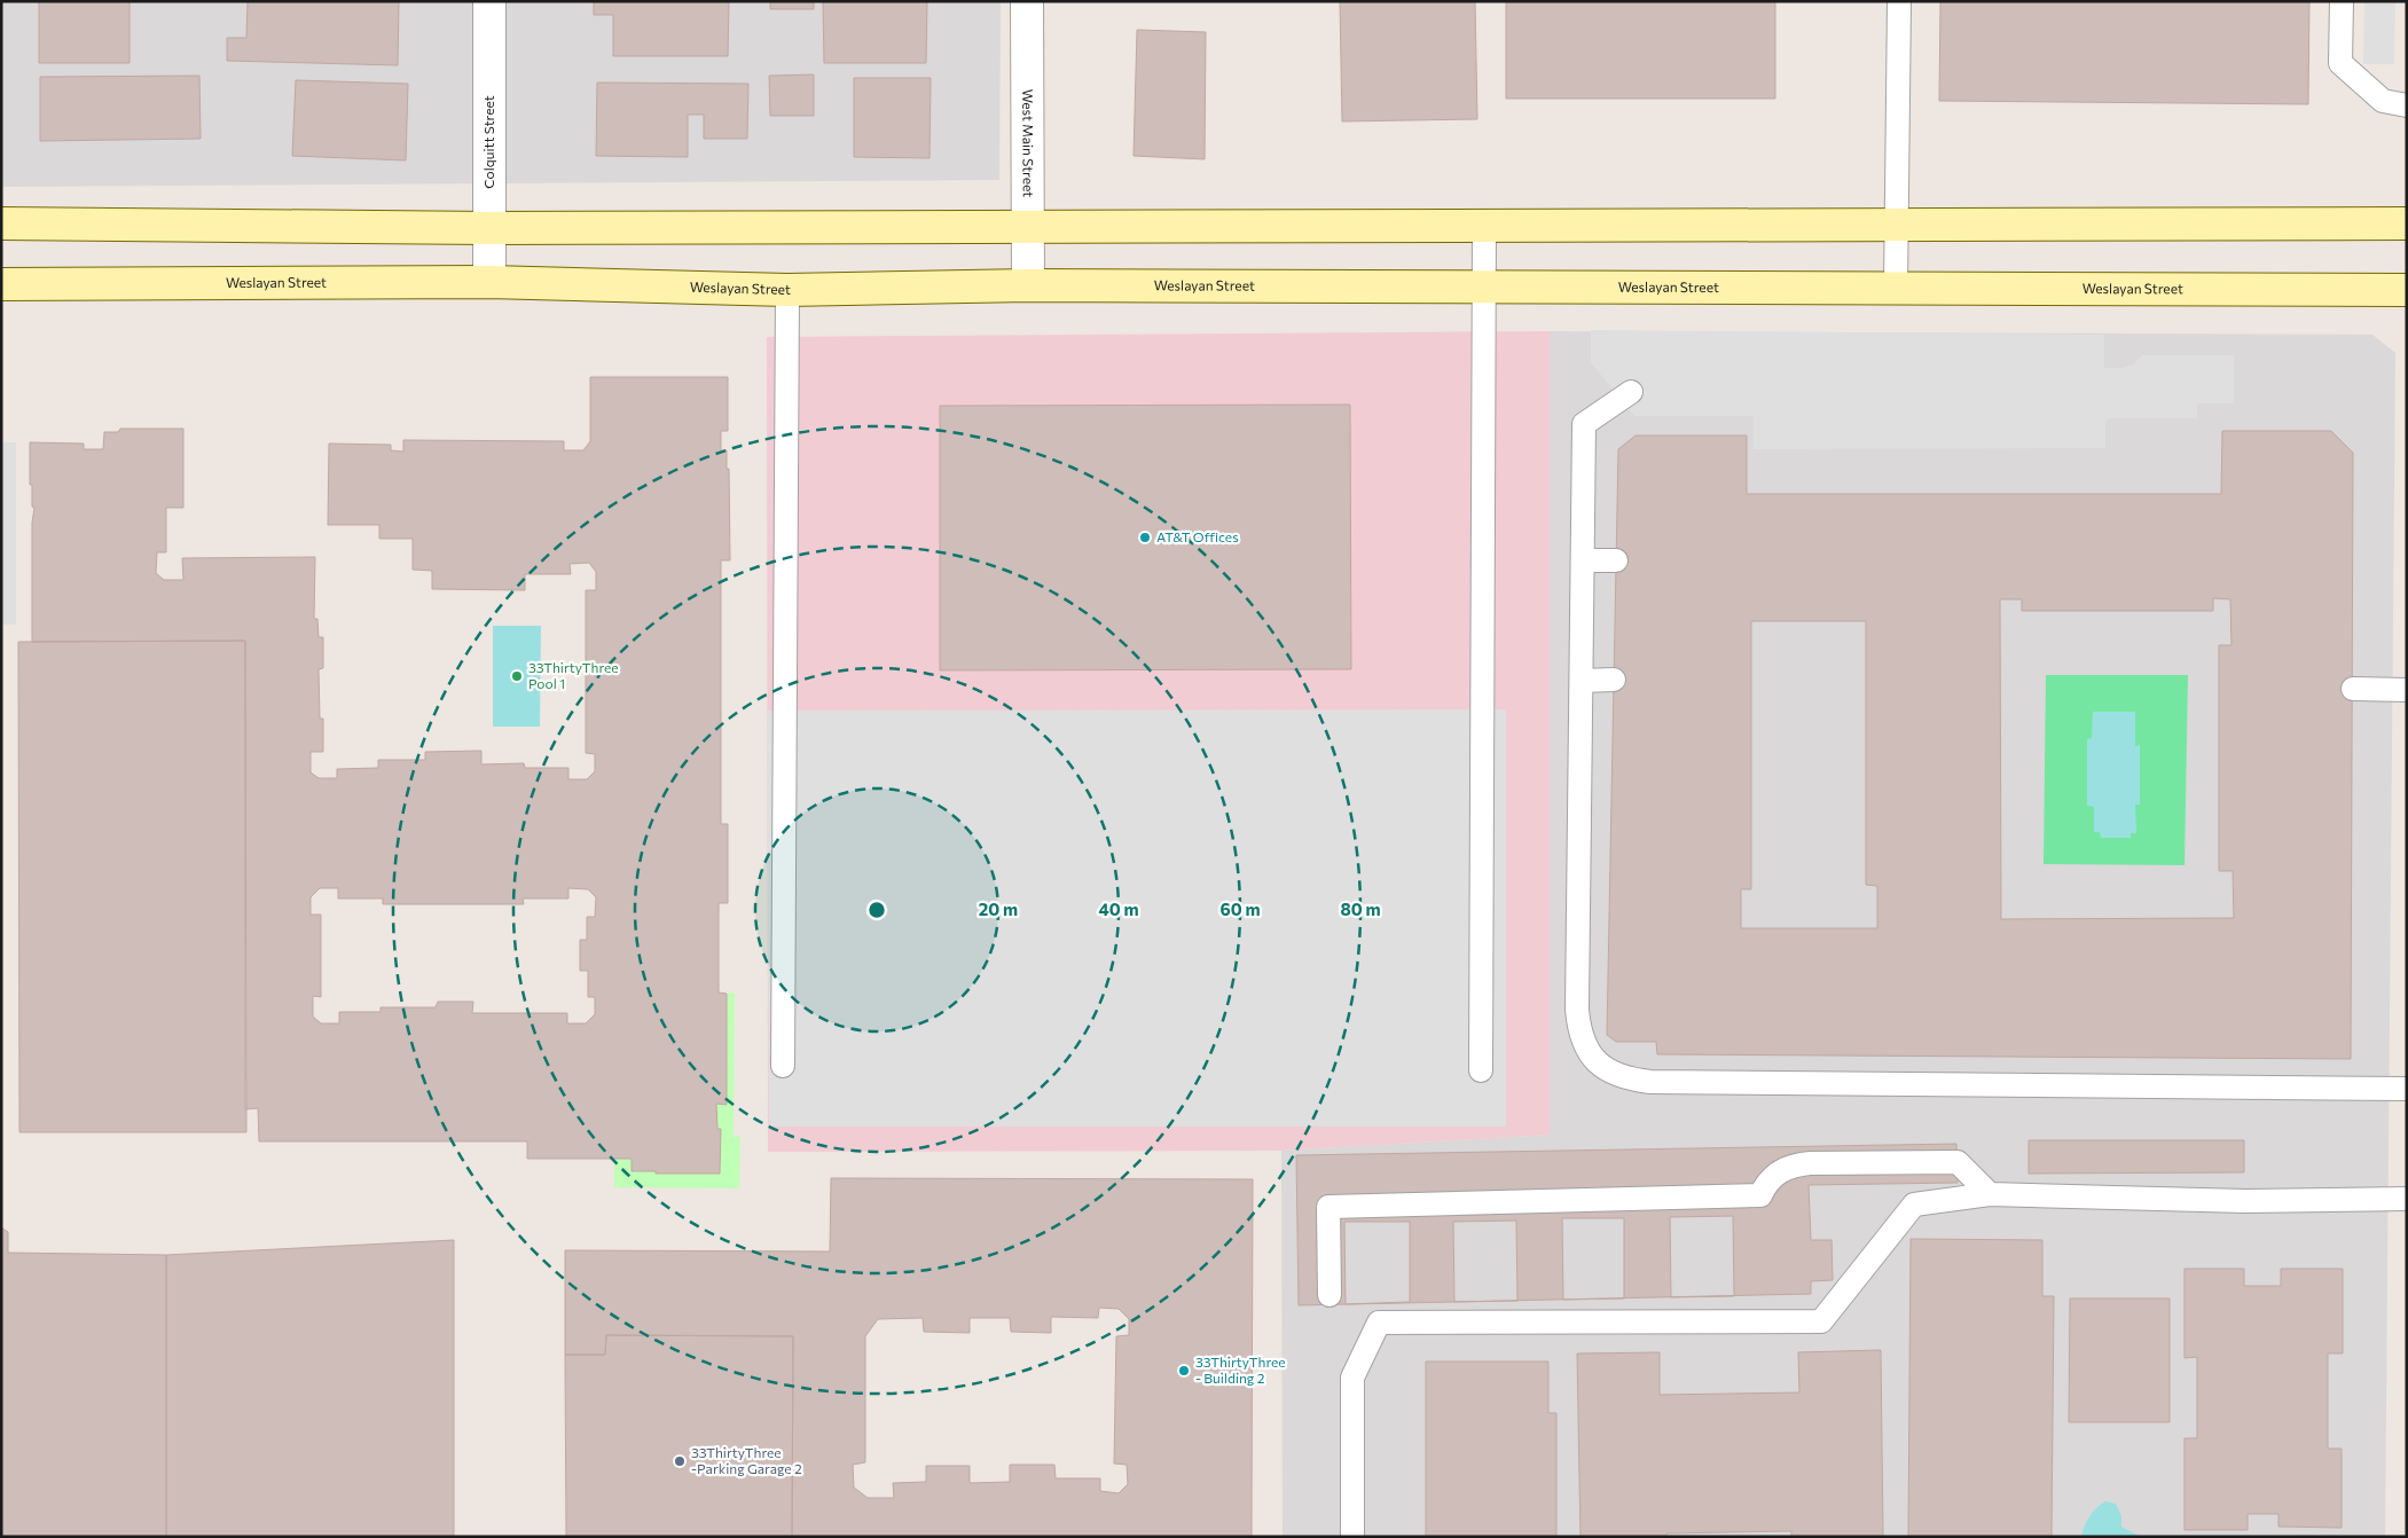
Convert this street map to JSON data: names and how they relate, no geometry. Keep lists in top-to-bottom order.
{
  "streets": {
    "main road": ["Weslayan Street"],
    "street": ["Colquitt Street", "West Main Street"]
  },
  "crossings": [
    ["Colquitt Street", "Weslayan Street"],
    ["West Main Street", "Weslayan Street"]
  ],
  "places": [
    "AT&T Offices",
    "33ThirtyThree Pool 1",
    "33ThirtyThree - Building 2",
    "33ThirtyThree -Parking Garage 2"
  ],
  "rings": [
    "20 m",
    "40 m",
    "60 m",
    "80 m"
  ]
}
